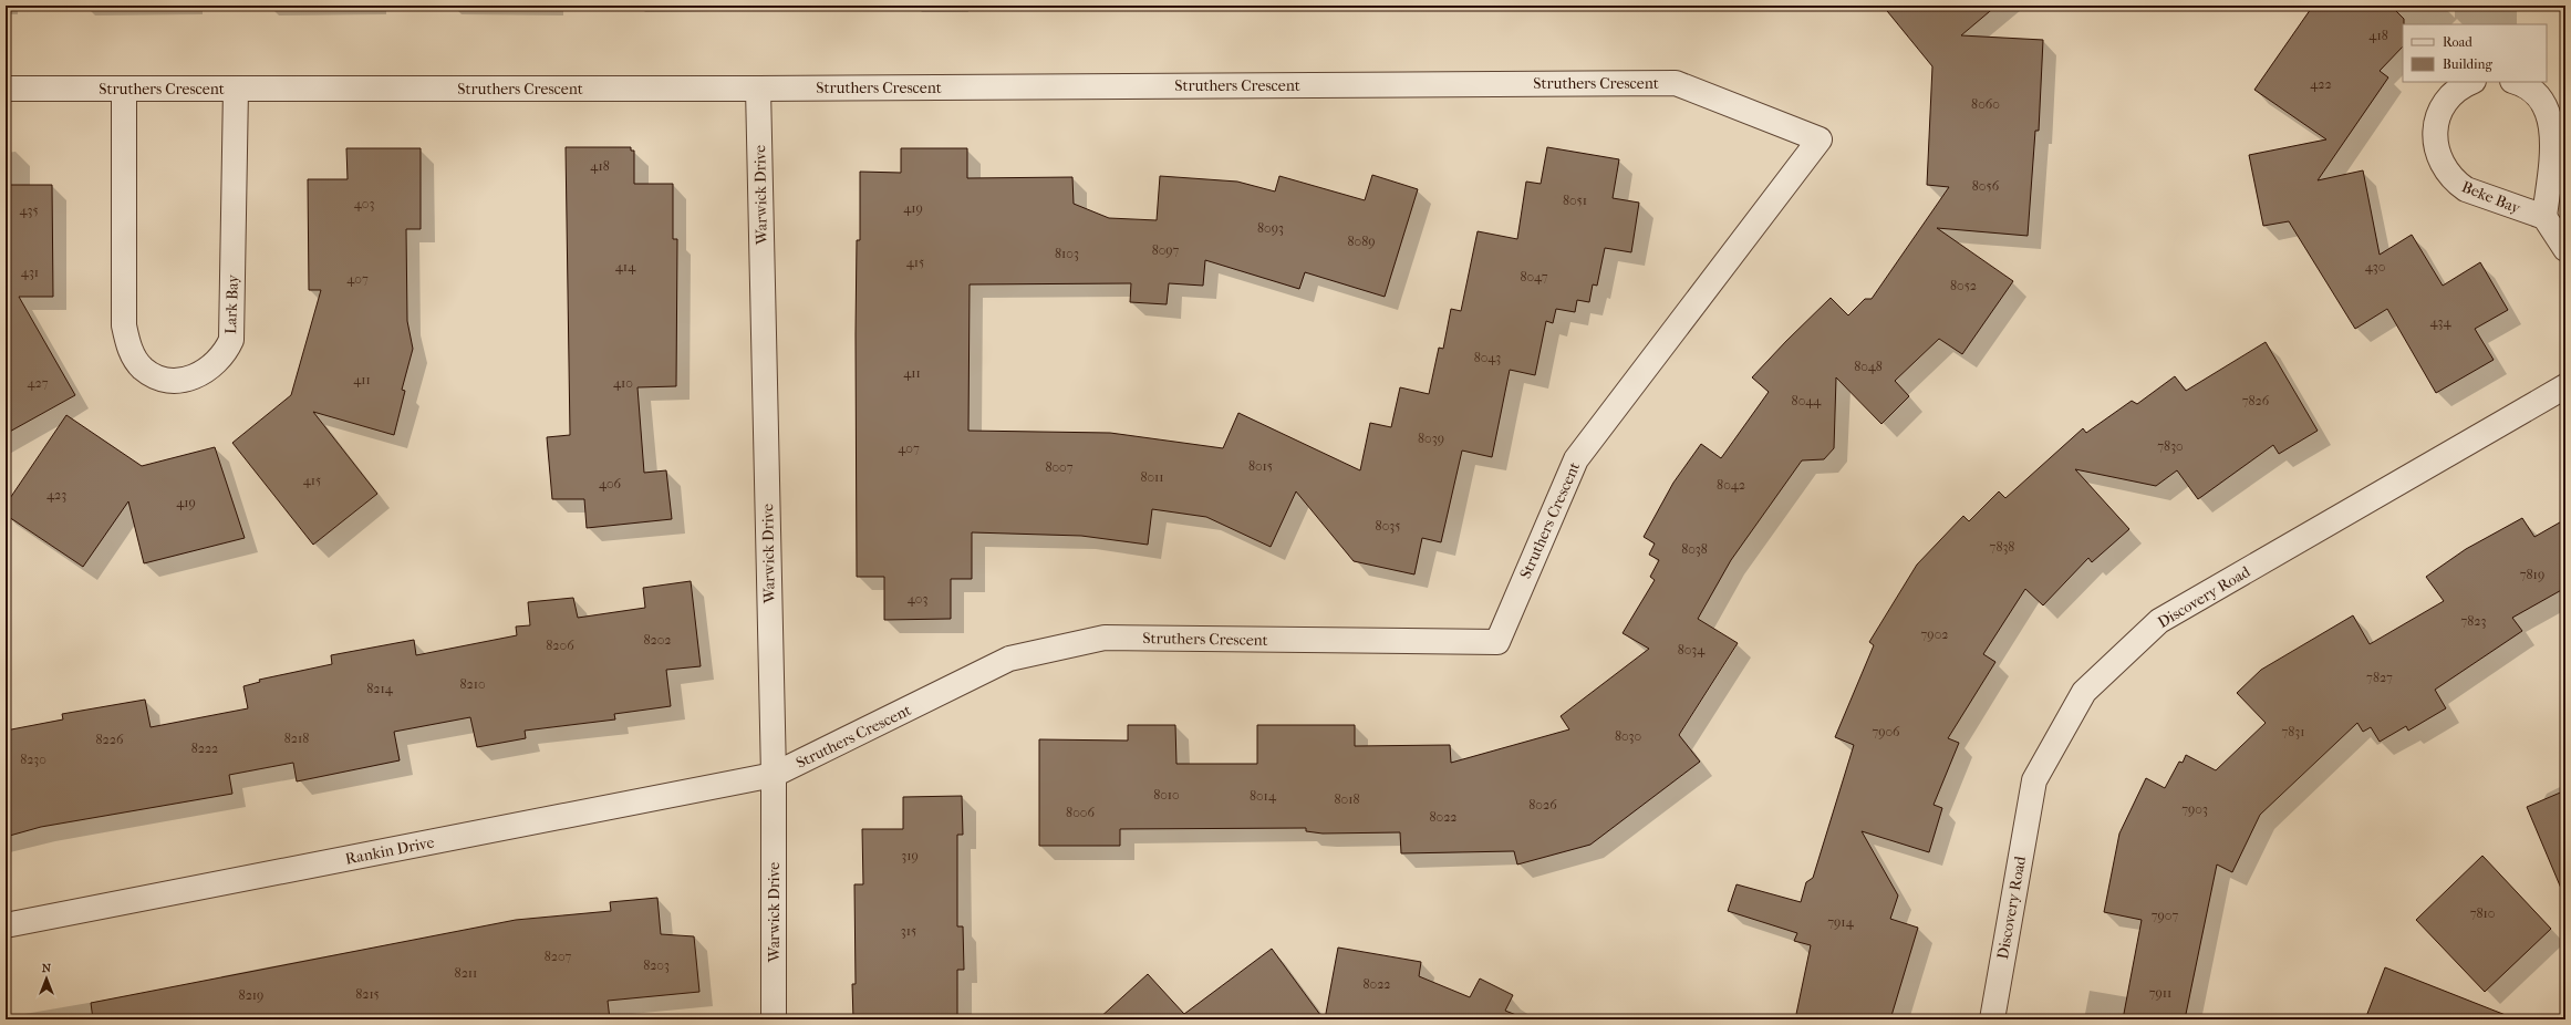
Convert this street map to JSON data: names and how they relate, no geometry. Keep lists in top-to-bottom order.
{
  "streets": {
    "street": [
      "Struthers Crescent",
      "Warwick Drive",
      "Beke Bay",
      "Lark Bay",
      "Discovery Road",
      "Rankin Drive"
    ]
  },
  "crossings": [
    ["Struthers Crescent", "Warwick Drive"],
    ["Struthers Crescent", "Lark Bay"],
    ["Struthers Crescent", "Rankin Drive"],
    ["Warwick Drive", "Rankin Drive"]
  ],
  "house_numbers": [
    "418",
    "422",
    "8060",
    "418",
    "8056",
    "8051",
    "403",
    "419",
    "435",
    "8093",
    "8089",
    "8097",
    "8103",
    "415",
    "414",
    "430",
    "431",
    "8047",
    "407",
    "8052",
    "434",
    "8043",
    "8048",
    "411",
    "411",
    "427",
    "410",
    "8044",
    "7826",
    "8039",
    "7830",
    "407",
    "8015",
    "8007",
    "8011",
    "415",
    "406",
    "8042",
    "423",
    "419",
    "8035",
    "7838",
    "8038",
    "7819",
    "403",
    "7823",
    "7902",
    "8202",
    "8206",
    "8034",
    "7827",
    "8210",
    "8214",
    "7906",
    "7831",
    "8030",
    "8218",
    "8226",
    "8222",
    "8230",
    "8010",
    "8014",
    "8018",
    "8026",
    "7903",
    "8006",
    "8022",
    "319",
    "7810",
    "7907",
    "7914",
    "315",
    "8207",
    "8203",
    "8211",
    "8022",
    "7911",
    "8215",
    "8219"
  ],
  "legend": ["Road", "Building"],
  "north": "top"
}
